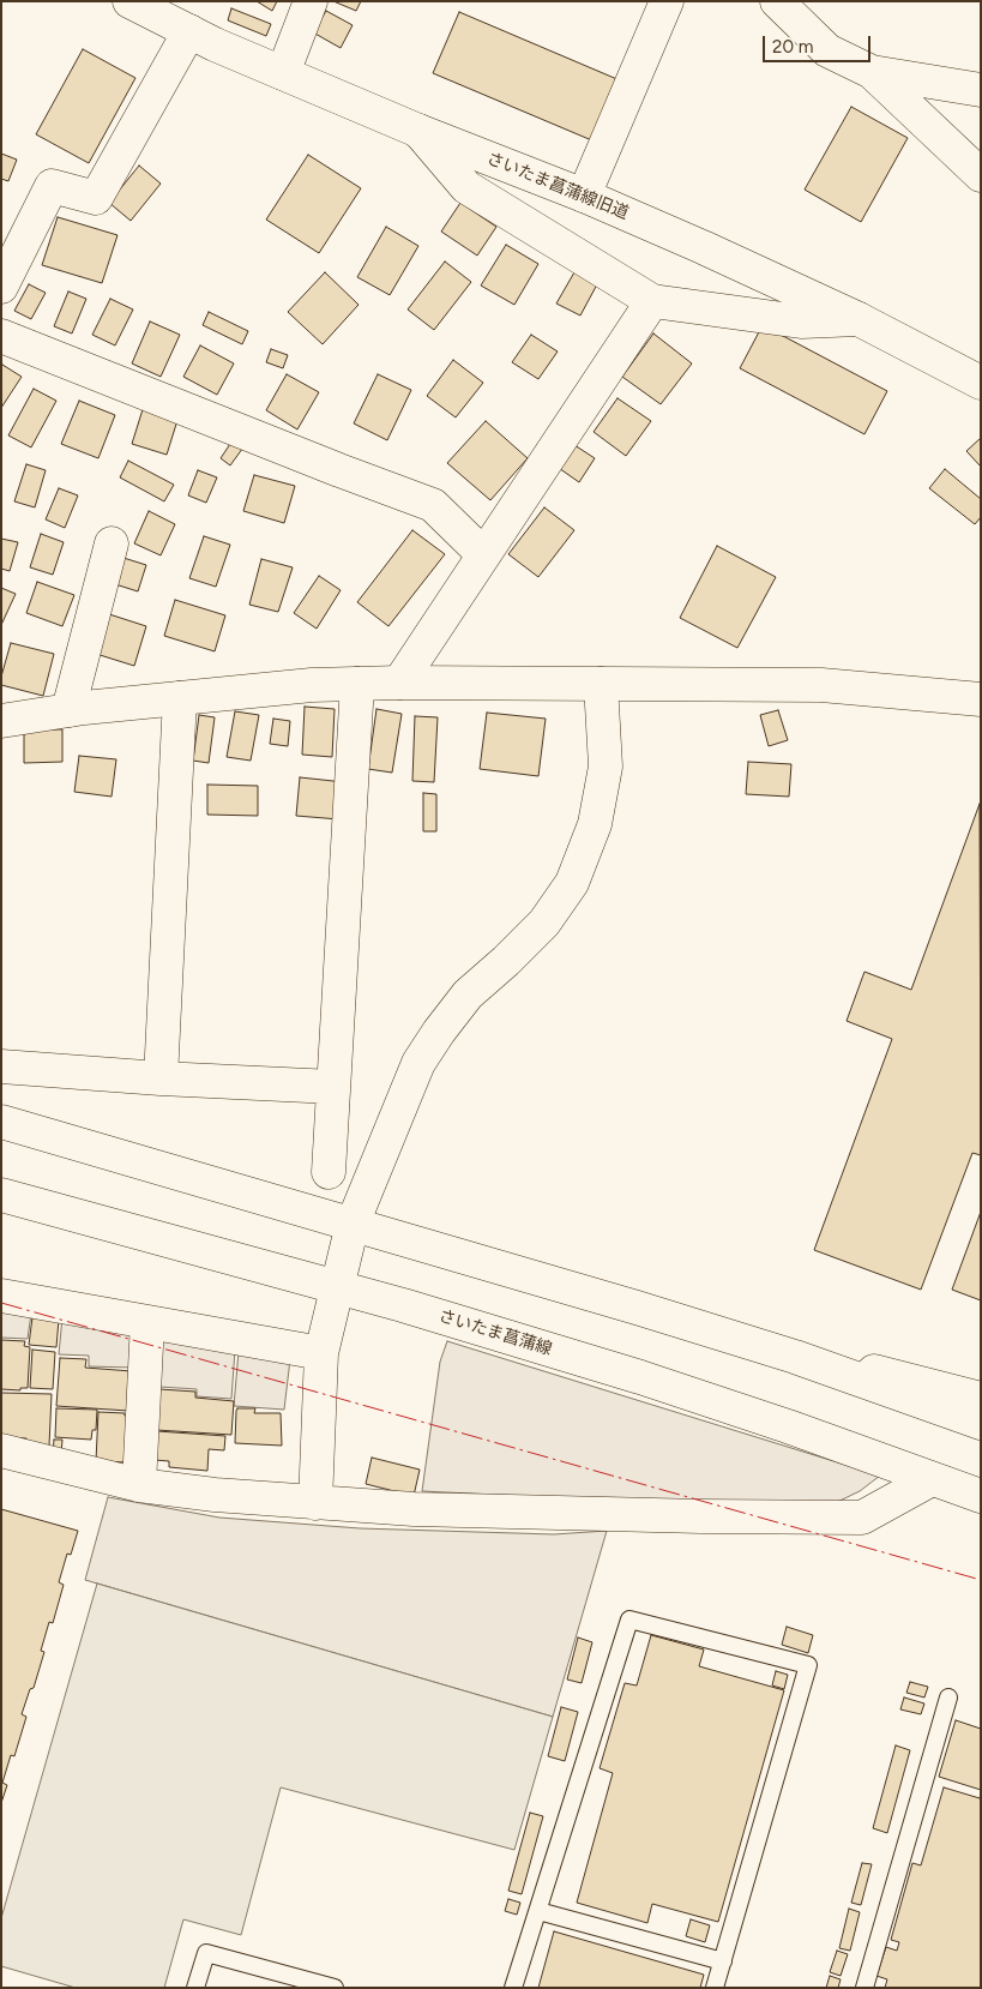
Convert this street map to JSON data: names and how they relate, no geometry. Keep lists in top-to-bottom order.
{
  "streets": {
    "street": ["さいたま菖蒲線旧道", "さいたま菖蒲線"]
  },
  "scale_bar": "20 m"
}
